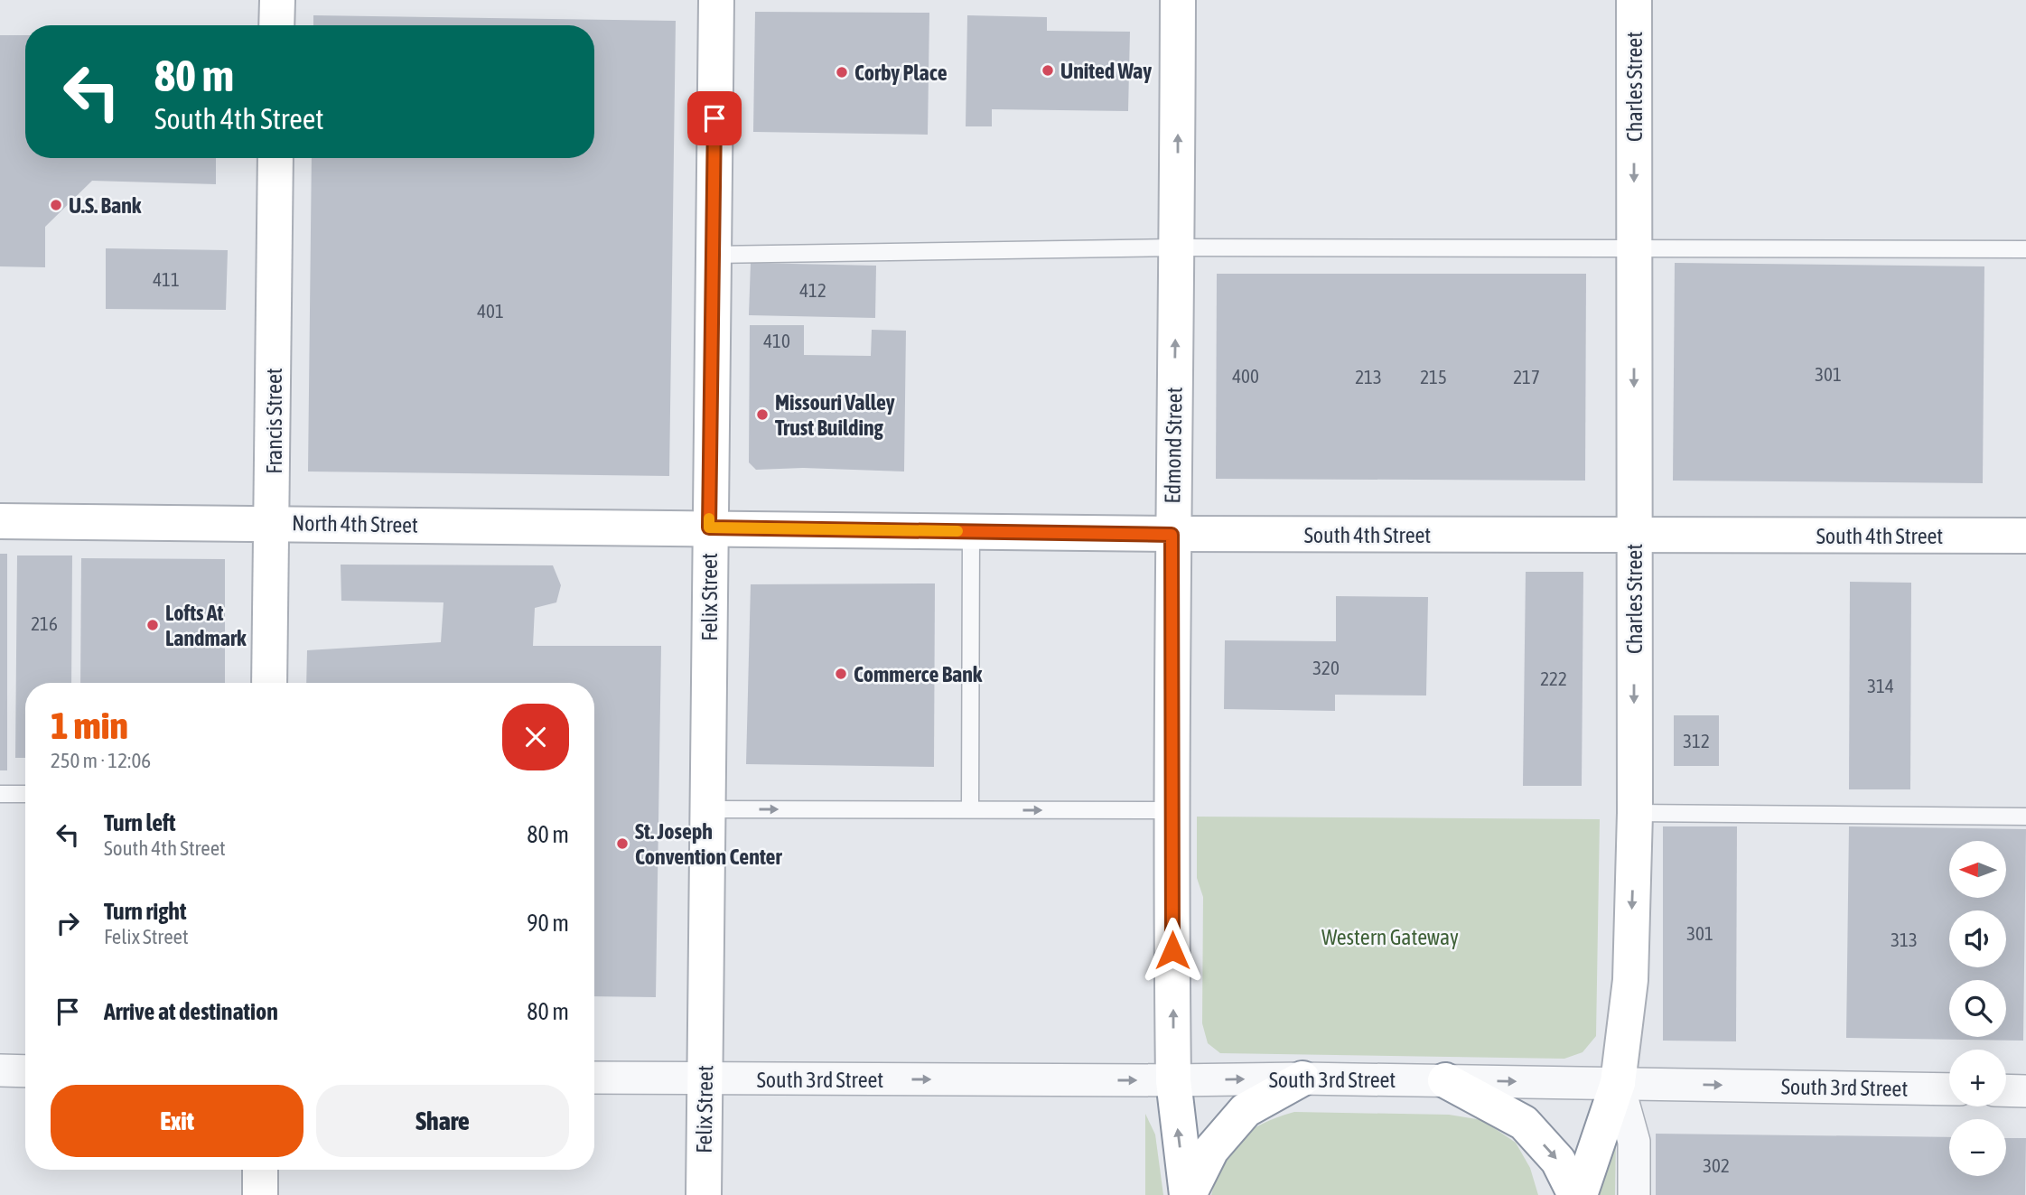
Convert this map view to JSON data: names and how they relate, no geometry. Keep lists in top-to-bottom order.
{
  "streets": {
    "main road": [
      "Charles Street",
      "Francis Street",
      "Edmond Street",
      "North 4th Street",
      "South 4th Street",
      "Felix Street"
    ],
    "street": ["South 3rd Street"]
  },
  "crossings": [
    ["Charles Street", "South 4th Street"],
    ["Charles Street", "South 3rd Street"],
    ["Francis Street", "North 4th Street"],
    ["Edmond Street", "South 4th Street"],
    ["Edmond Street", "South 3rd Street"],
    ["North 4th Street", "South 4th Street"],
    ["North 4th Street", "Felix Street"],
    ["South 4th Street", "Felix Street"],
    ["Felix Street", "South 3rd Street"]
  ],
  "one_way": ["Charles Street", "Edmond Street", "South 3rd Street"],
  "parks": ["Western Gateway"],
  "places": [
    "United Way",
    "Corby Place",
    "U.S. Bank",
    "Missouri Valley Trust Building",
    "Lofts At Landmark",
    "Commerce Bank",
    "St. Joseph Convention Center"
  ],
  "house_numbers": [
    "411",
    "412",
    "401",
    "410",
    "301",
    "400",
    "213",
    "215",
    "217",
    "216",
    "320",
    "222",
    "314",
    "312",
    "301",
    "313",
    "302"
  ],
  "north": "left",
  "page": {
    "turn": ["80 m", "South 4th Street"],
    "heading": ["1 min", "250 m · 12:06"],
    "list": [
      {
        "name": "Turn left",
        "note": "South 4th Street",
        "value": "80 m"
      },
      {
        "name": "Turn right",
        "note": "Felix Street",
        "value": "90 m"
      },
      {
        "name": "Arrive at destination",
        "value": "80 m"
      }
    ],
    "map_buttons": ["+", "−"],
    "buttons": ["Exit", "Share"]
  }
}
